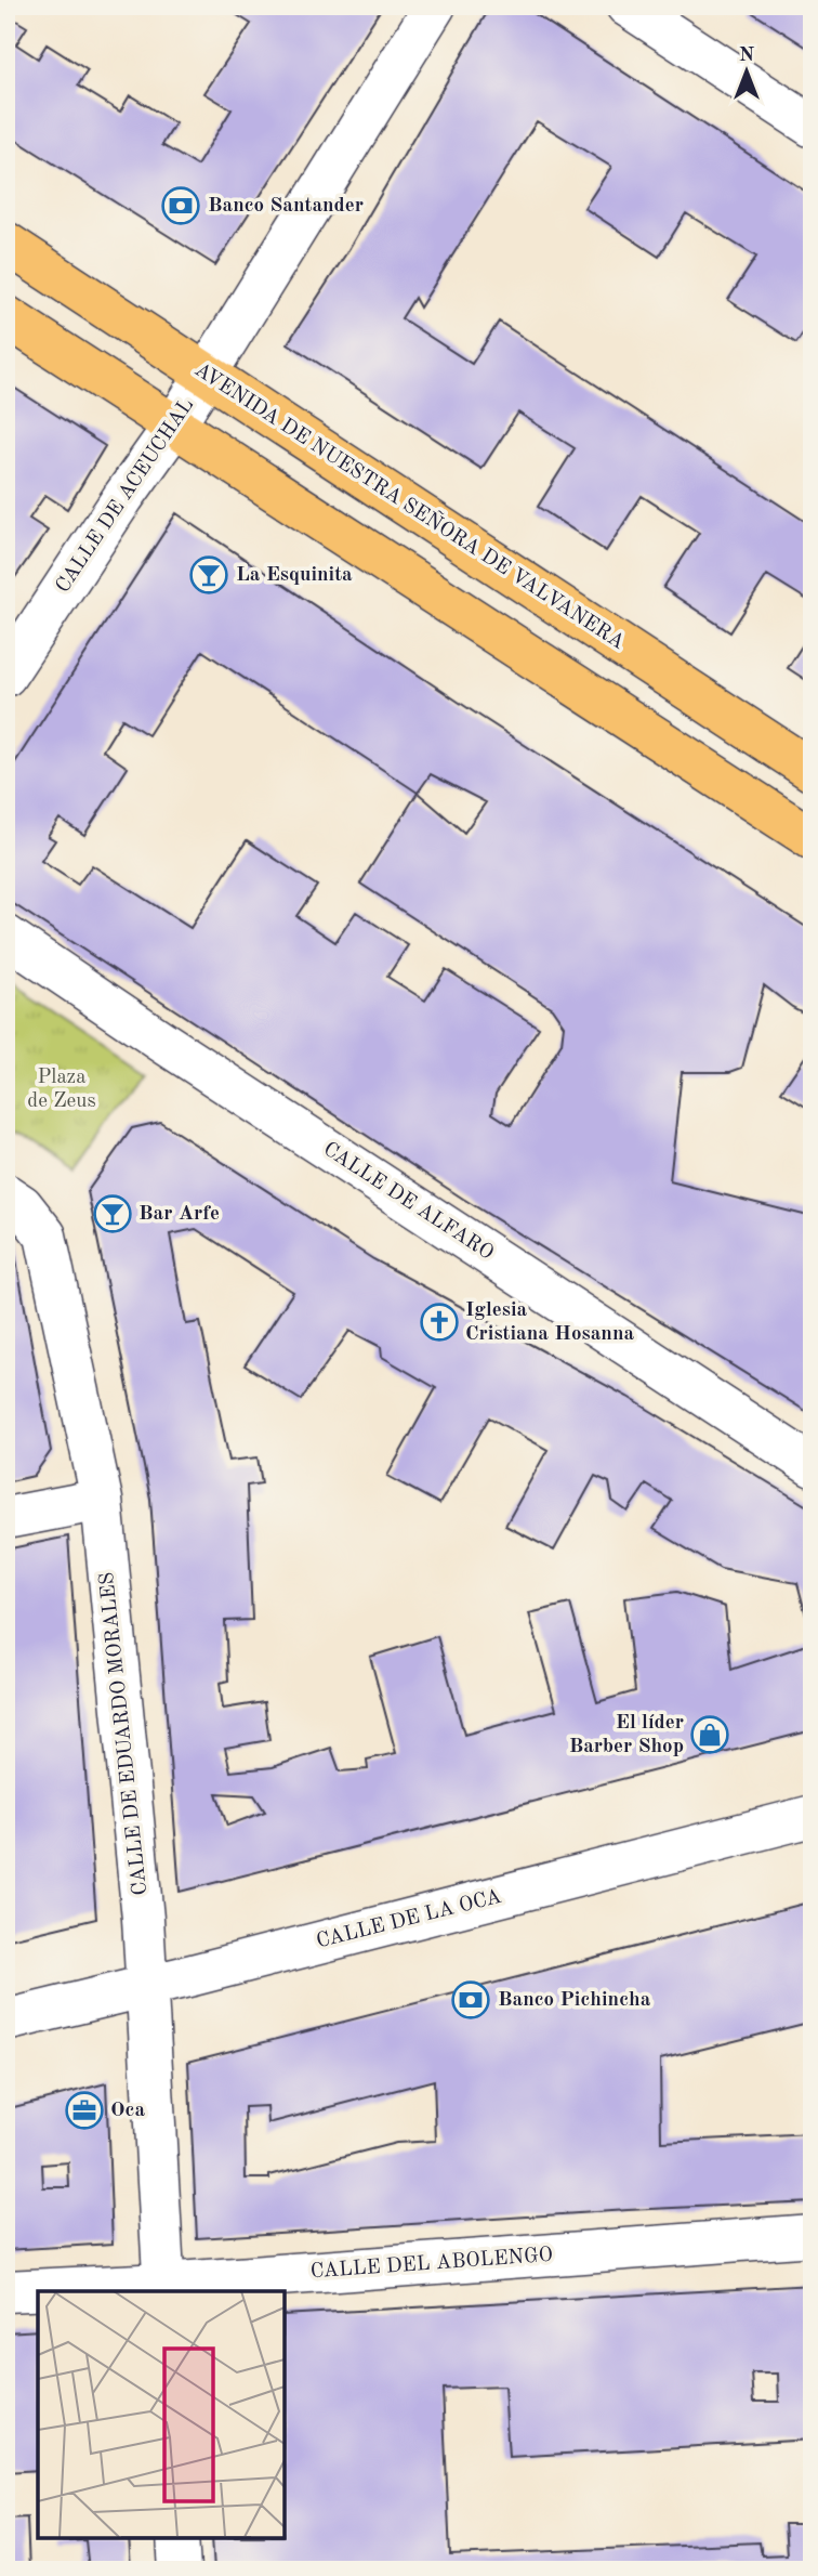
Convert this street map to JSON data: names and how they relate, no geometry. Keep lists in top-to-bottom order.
{
  "streets": {
    "main road": ["AVENIDA DE NUESTRA SEÑORA DE VALVANERA"],
    "street": [
      "CALLE DE ACEUCHAL",
      "CALLE DE ALFARO",
      "CALLE DE EDUARDO MORALES",
      "CALLE DE LA OCA",
      "CALLE DEL ABOLENGO"
    ]
  },
  "crossings": [
    ["CALLE DE ACEUCHAL", "AVENIDA DE NUESTRA SEÑORA DE VALVANERA"],
    ["CALLE DE EDUARDO MORALES", "CALLE DE LA OCA"],
    ["CALLE DE EDUARDO MORALES", "CALLE DEL ABOLENGO"]
  ],
  "parks": ["Plaza de Zeus"],
  "places": {
    "bank": ["Banco Santander", "Banco Pichincha"],
    "bar": ["La Esquinita", "Bar Arfe"],
    "church": ["Iglesia Cristiana Hosanna"],
    "shop": ["El líder Barber Shop"],
    "office": ["Oca"]
  },
  "north": "top"
}
